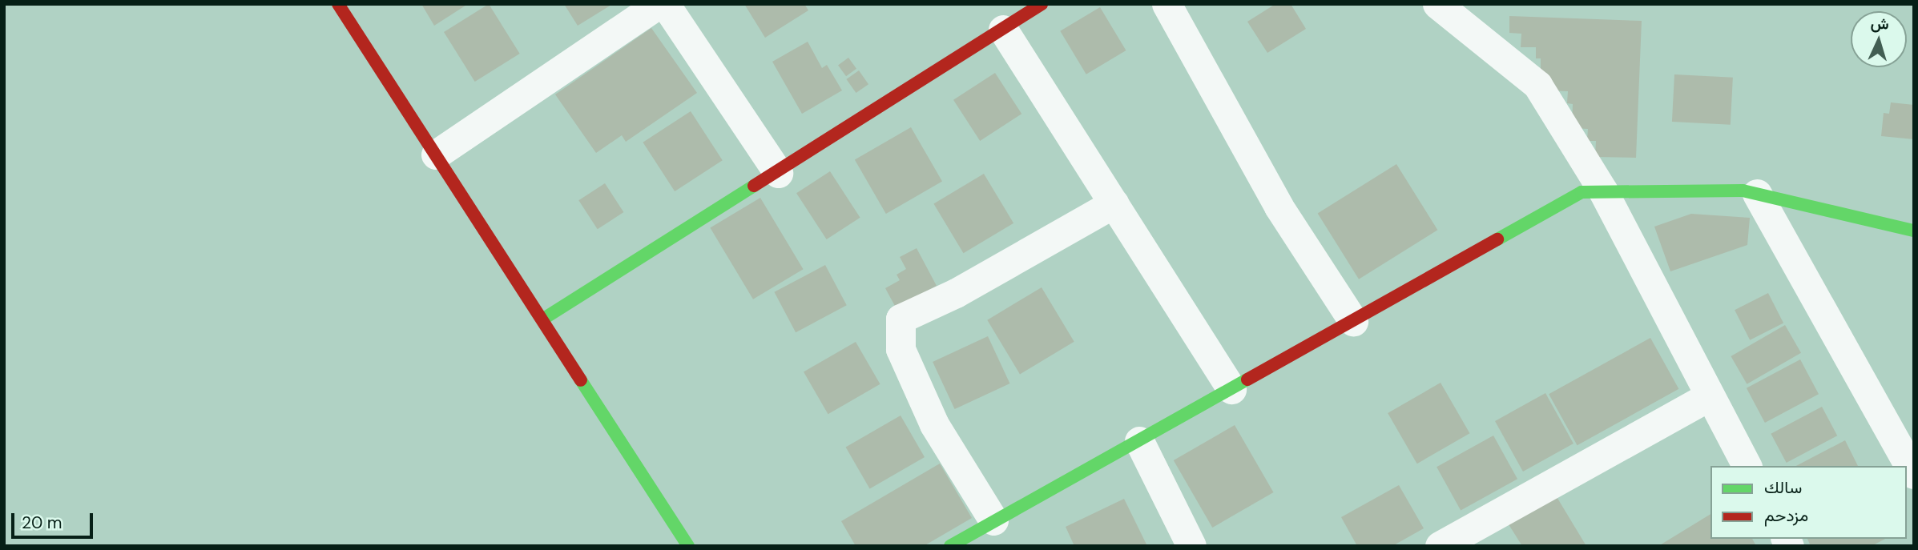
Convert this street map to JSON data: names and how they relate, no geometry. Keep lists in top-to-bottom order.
{
  "legend": ["سالك", "مزدحم"],
  "scale_bar": "20 m",
  "north": "top"
}
